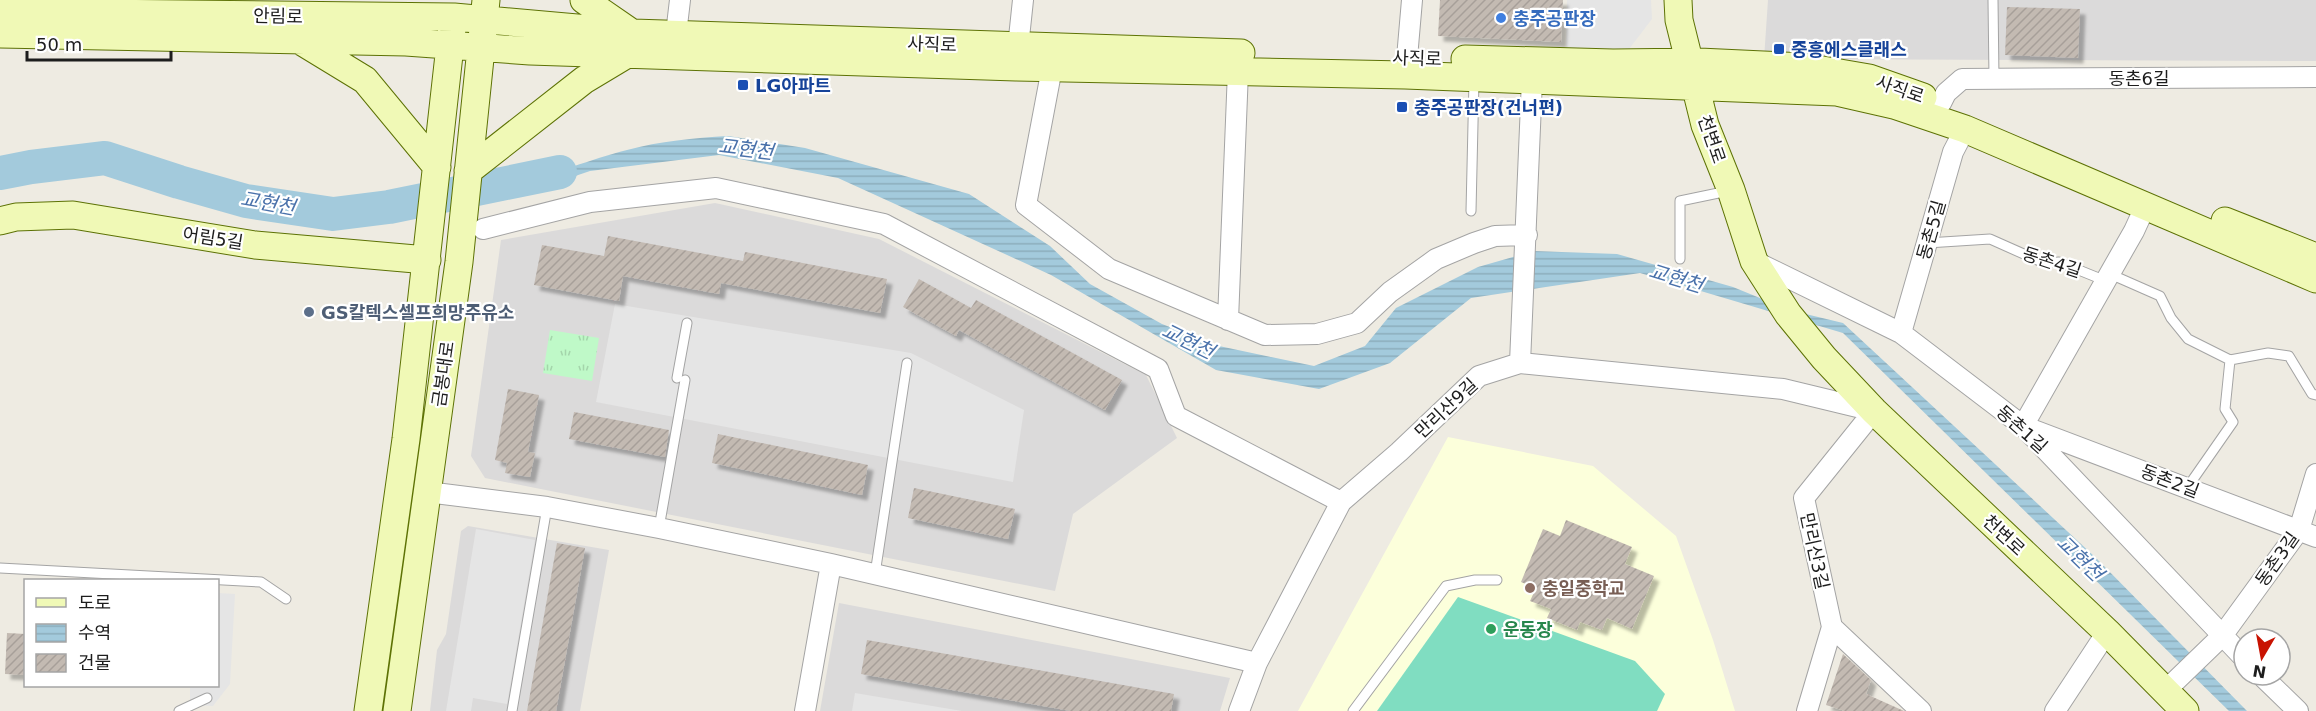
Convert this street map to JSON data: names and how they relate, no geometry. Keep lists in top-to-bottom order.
{
  "streets": {
    "street": [
      "안림로",
      "사직로",
      "동촌6길",
      "천변로",
      "동촌5길",
      "어림5길",
      "동촌4길",
      "금봉대로",
      "만리산9길",
      "동촌1길",
      "동촌2길",
      "만리산3길",
      "동촌3길"
    ]
  },
  "crossings": [
    ["안림로", "사직로"],
    ["안림로", "금봉대로"],
    ["사직로", "동촌6길"],
    ["사직로", "천변로"],
    ["사직로", "동촌5길"],
    ["사직로", "동촌4길"],
    ["사직로", "금봉대로"],
    ["천변로", "만리산9길"],
    ["천변로", "동촌1길"],
    ["천변로", "만리산3길"],
    ["천변로", "동촌3길"],
    ["동촌5길", "동촌4길"],
    ["동촌5길", "동촌1길"],
    ["어림5길", "금봉대로"],
    ["동촌4길", "동촌1길"],
    ["동촌4길", "동촌2길"],
    ["만리산9길", "만리산3길"],
    ["동촌1길", "동촌2길"],
    ["동촌1길", "동촌3길"],
    ["동촌2길", "동촌3길"]
  ],
  "water": ["교현천"],
  "places": {
    "other": [
      "충주공판장",
      "GS칼텍스셀프희망주유소",
      "충일중학교",
      "운동장"
    ],
    "transit": ["중흥에스클래스", "LG아파트", "충주공판장(건너편)"]
  },
  "legend": ["도로", "수역", "건물"],
  "scale_bar": "50 m",
  "north": "bottom"
}
